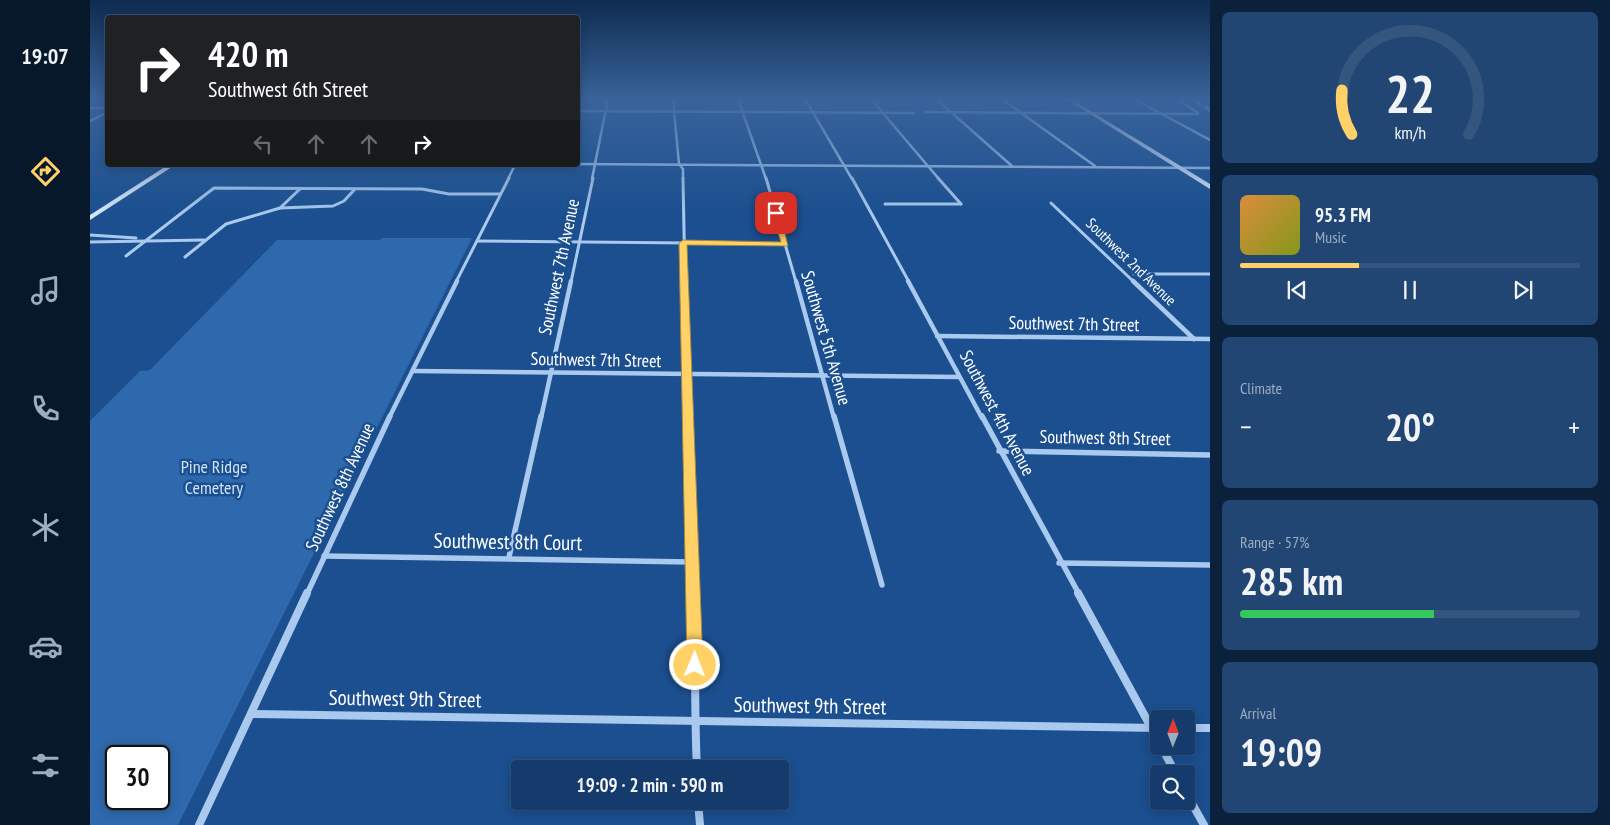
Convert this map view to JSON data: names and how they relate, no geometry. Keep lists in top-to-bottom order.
{
  "streets": {
    "street": [
      "Southwest 2nd Avenue",
      "Southwest 7th Avenue",
      "Southwest 7th Street",
      "Southwest 5th Avenue",
      "Southwest 4th Avenue",
      "Southwest 8th Street",
      "Southwest 8th Avenue",
      "Southwest 8th Court",
      "Southwest 9th Street"
    ]
  },
  "crossings": [
    ["Southwest 2nd Avenue", "Southwest 7th Street"],
    ["Southwest 7th Avenue", "Southwest 7th Street"],
    ["Southwest 7th Avenue", "Southwest 8th Court"],
    ["Southwest 7th Street", "Southwest 5th Avenue"],
    ["Southwest 7th Street", "Southwest 4th Avenue"],
    ["Southwest 7th Street", "Southwest 8th Avenue"],
    ["Southwest 4th Avenue", "Southwest 8th Street"],
    ["Southwest 8th Avenue", "Southwest 8th Court"],
    ["Southwest 8th Avenue", "Southwest 9th Street"]
  ],
  "parks": ["Pine Ridge Cemetery"],
  "north": "top",
  "page": {
    "tabs": "19:07",
    "turn": ["420 m", "Southwest 6th Street"],
    "song": ["95.3 FM", "Music"],
    "tile": [
      "Climate",
      ["Range · 57%", "285 km"],
      ["Arrival", "19:09"]
    ],
    "heat": ["−", "20°", "+"],
    "limit": "30",
    "trip": "19:09 · 2 min · 590 m",
    "gauge": ["22", "km/h"]
  }
}
